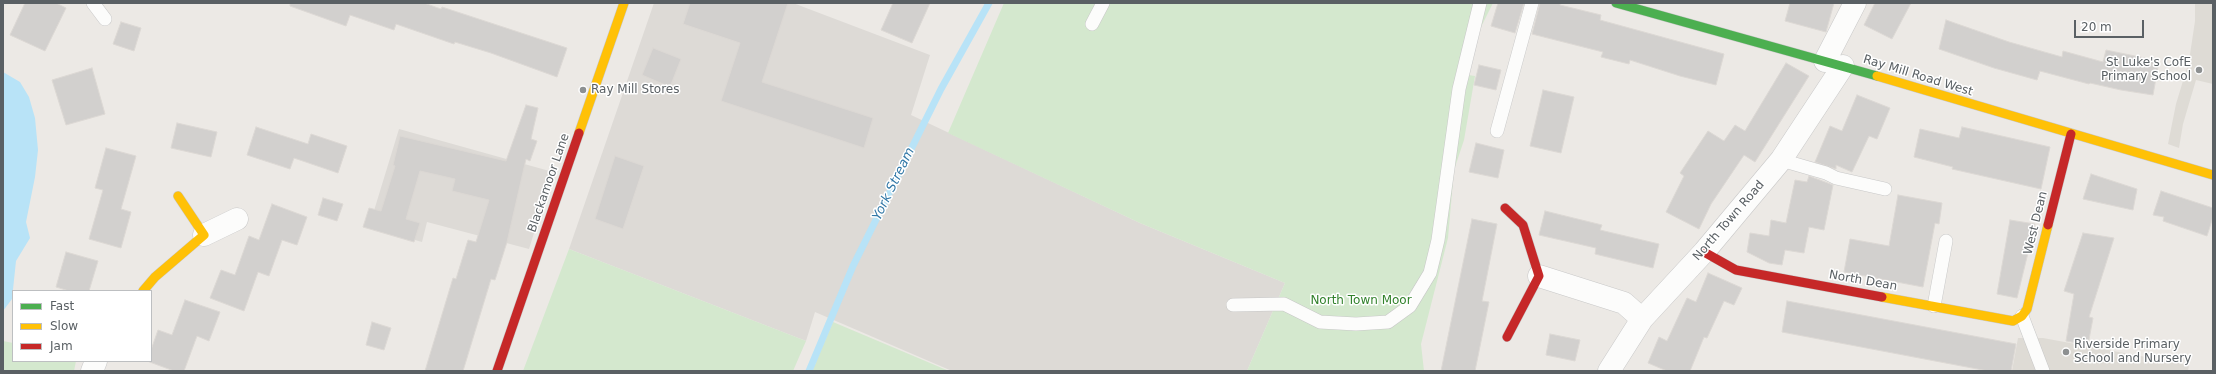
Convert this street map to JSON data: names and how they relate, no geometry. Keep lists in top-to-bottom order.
{
  "streets": {
    "street": [
      "Ray Mill Road West",
      "Blackamoor Lane",
      "North Town Road",
      "West Dean",
      "North Dean"
    ]
  },
  "crossings": [
    ["Ray Mill Road West", "North Town Road"],
    ["Ray Mill Road West", "West Dean"],
    ["North Town Road", "North Dean"],
    ["West Dean", "North Dean"]
  ],
  "water": ["York Stream"],
  "parks": ["North Town Moor"],
  "places": ["St Luke's CofE Primary School", "Ray Mill Stores", "Riverside Primary School and Nursery"],
  "legend": ["Fast", "Slow", "Jam"],
  "scale_bar": "20 m"
}
